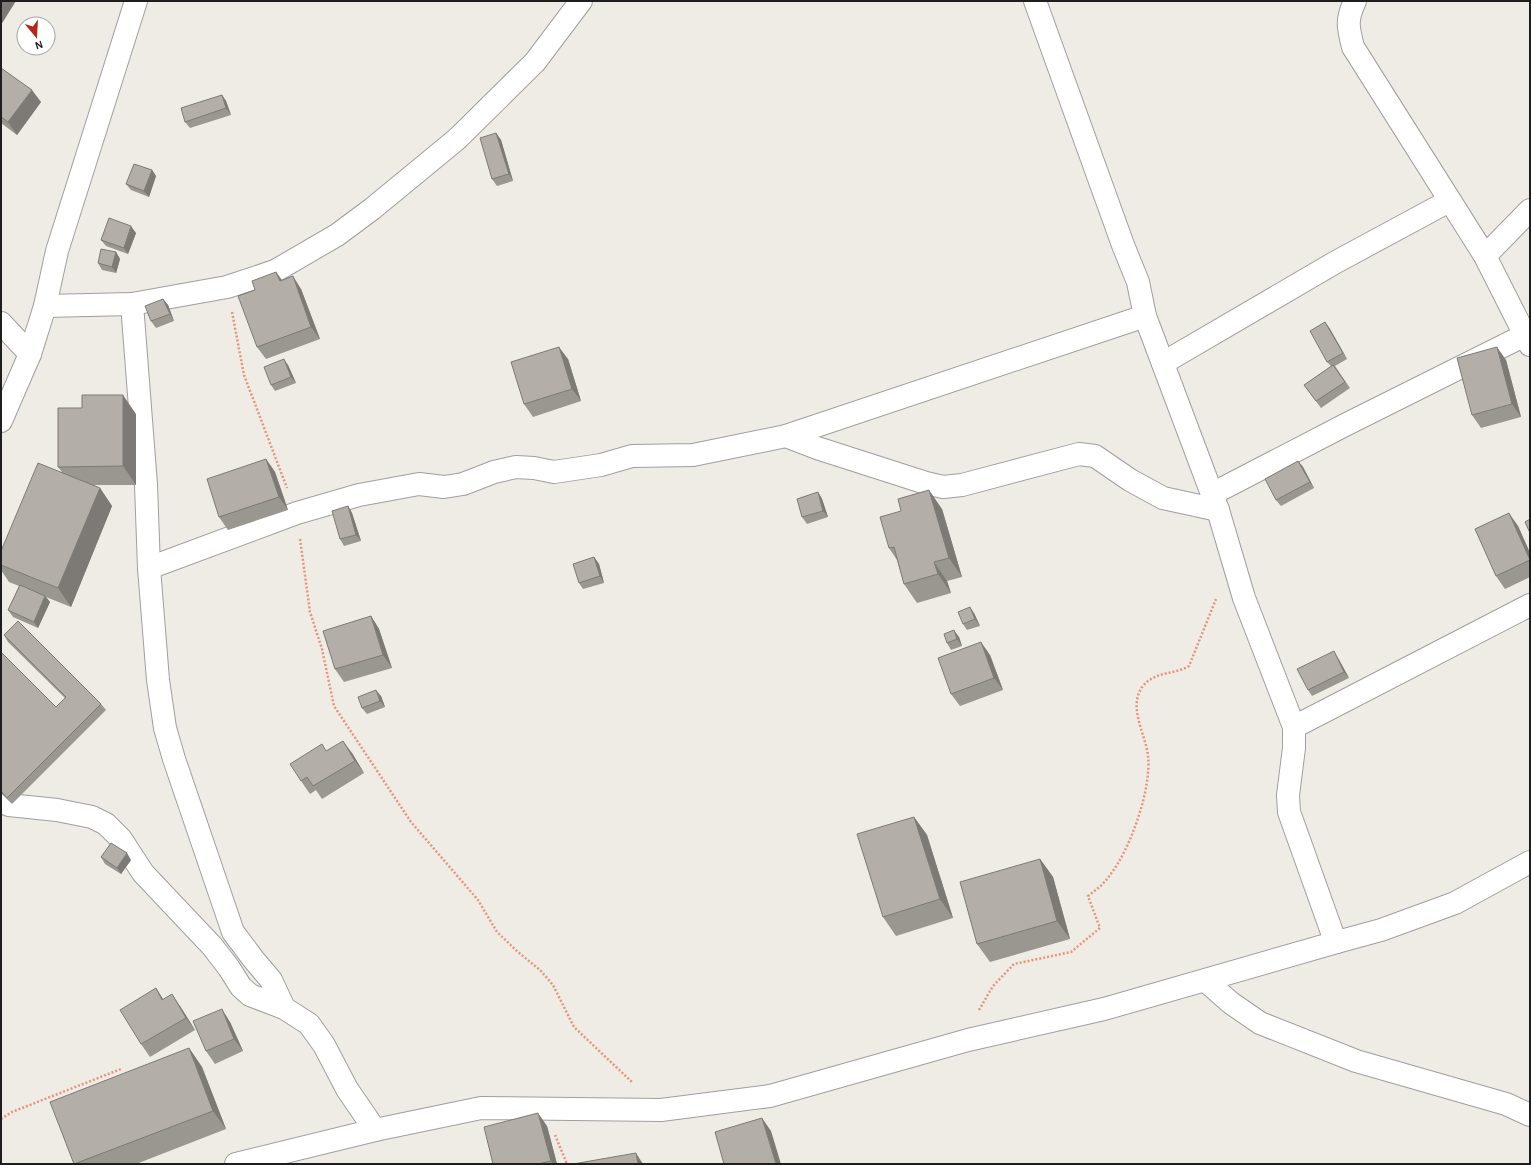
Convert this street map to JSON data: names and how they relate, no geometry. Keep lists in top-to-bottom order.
{
  "north": "bottom"
}
